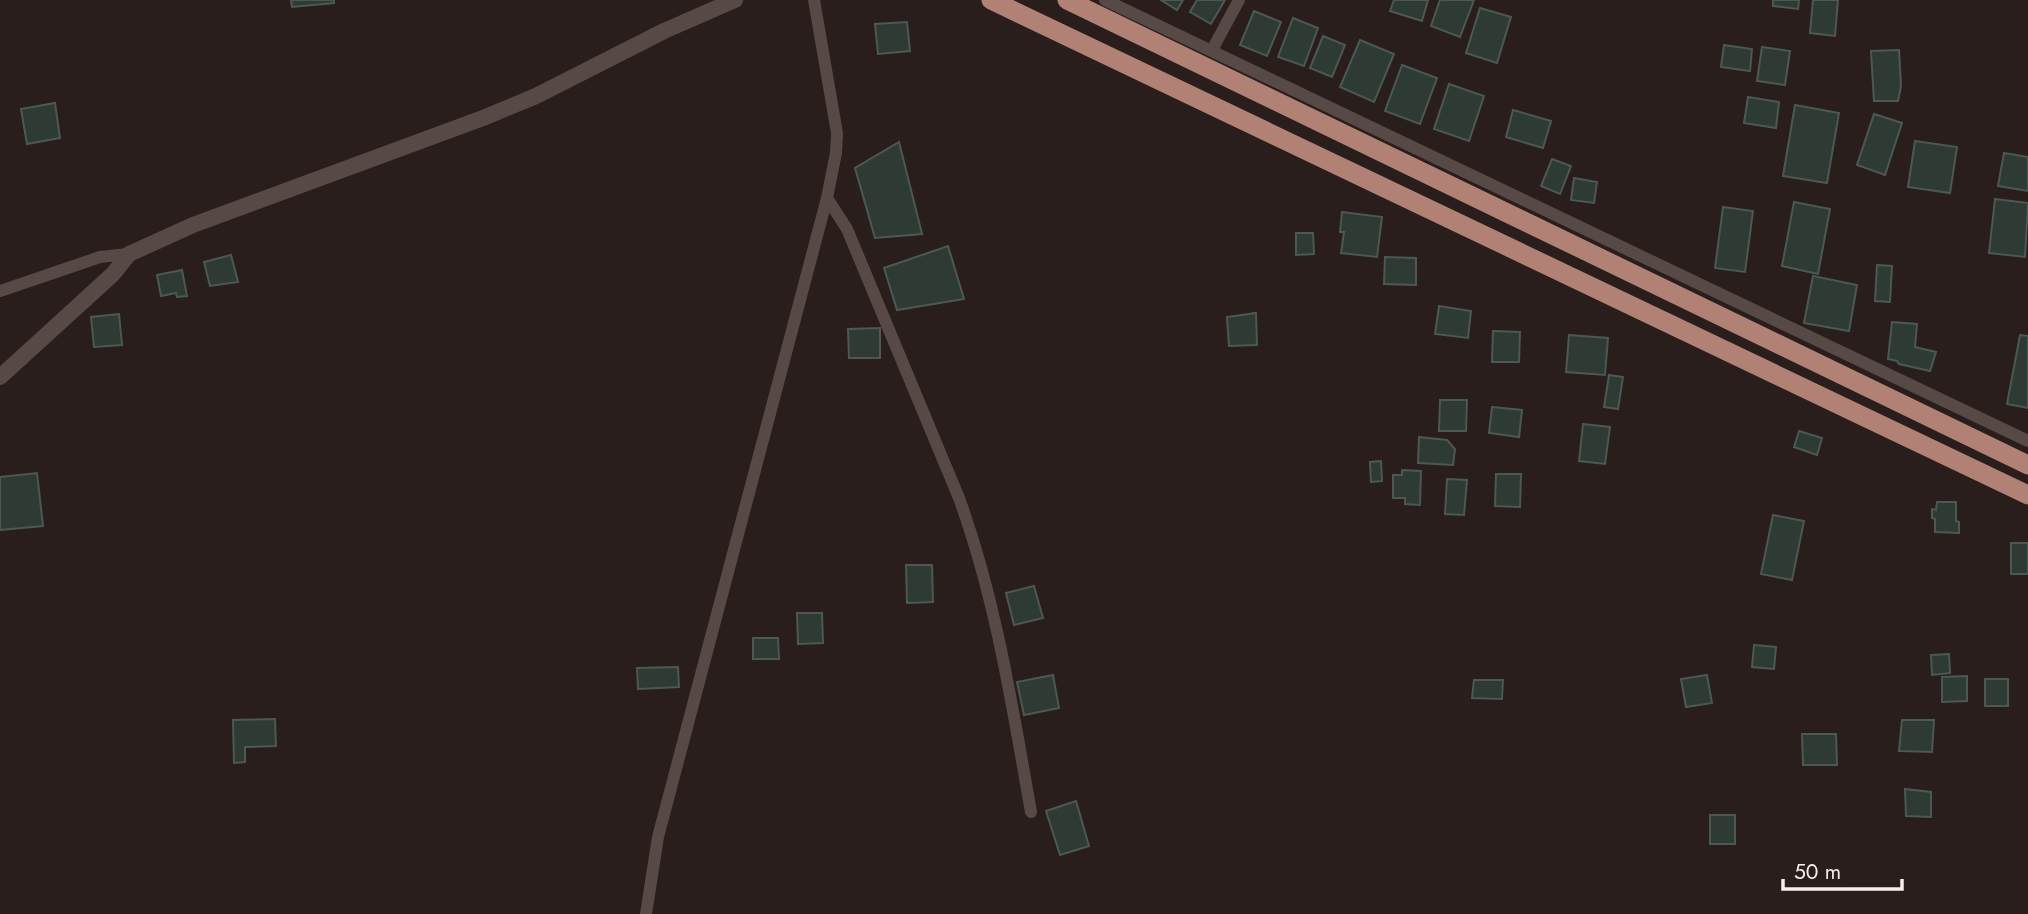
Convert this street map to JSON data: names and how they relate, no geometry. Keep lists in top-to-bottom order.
{
  "scale_bar": "50 m"
}
